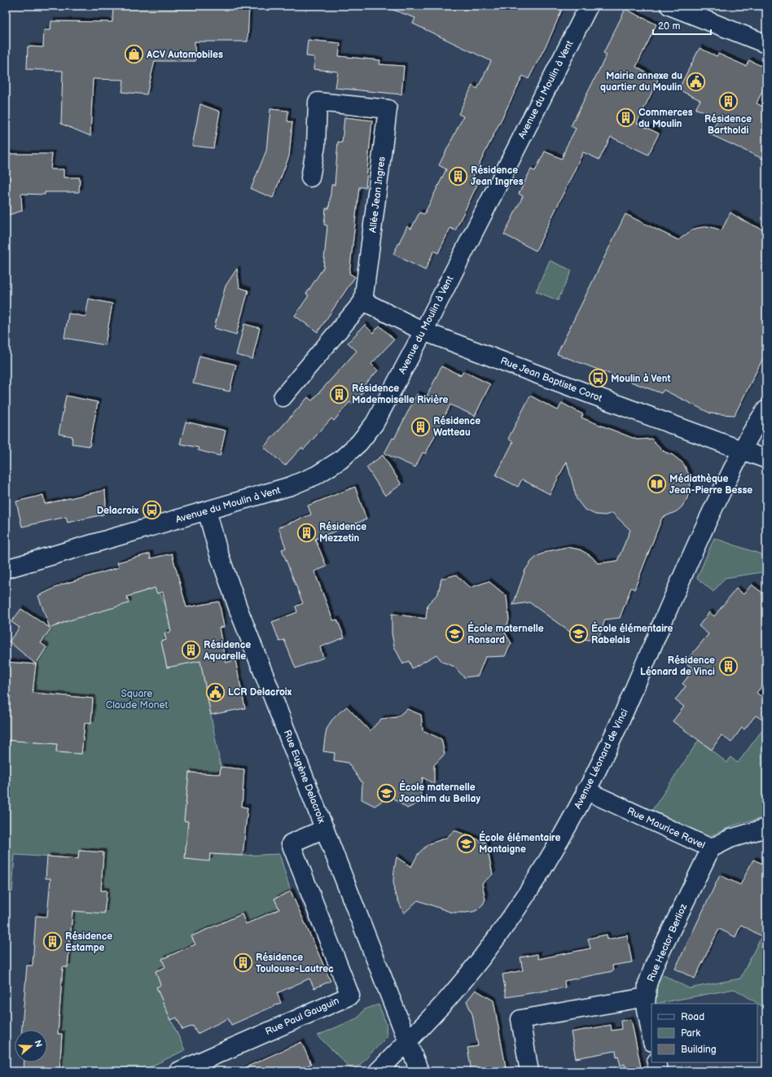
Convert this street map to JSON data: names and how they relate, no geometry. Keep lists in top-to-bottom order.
{
  "streets": {
    "street": [
      "Avenue du Moulin à Vent",
      "Allée Jean Ingres",
      "Rue Jean Baptiste Corot",
      "Avenue Léonard de Vinci",
      "Rue Eugène Delacroix",
      "Rue Maurice Ravel",
      "Rue Hector Berlioz",
      "Rue Paul Gauguin"
    ]
  },
  "crossings": [
    ["Avenue du Moulin à Vent", "Rue Jean Baptiste Corot"],
    ["Avenue du Moulin à Vent", "Rue Eugène Delacroix"],
    ["Allée Jean Ingres", "Rue Jean Baptiste Corot"],
    ["Rue Jean Baptiste Corot", "Avenue Léonard de Vinci"],
    ["Avenue Léonard de Vinci", "Rue Eugène Delacroix"],
    ["Avenue Léonard de Vinci", "Rue Maurice Ravel"],
    ["Rue Eugène Delacroix", "Rue Paul Gauguin"],
    ["Rue Maurice Ravel", "Rue Hector Berlioz"]
  ],
  "parks": ["Square Claude Monet"],
  "places": {
    "shop": ["ACV Automobiles"],
    "public building": ["Mairie annexe du quartier du Moulin", "LCR Delacroix"],
    "building": [
      "Résidence Bartholdi",
      "Commerces du Moulin",
      "Résidence Jean Ingres",
      "Résidence Mademoiselle Rivière",
      "Résidence Watteau",
      "Résidence Mezzetin",
      "Résidence Aquarelle",
      "Résidence Léonard de Vinci",
      "Résidence Estampe",
      "Résidence Toulouse-Lautrec"
    ],
    "bus stop": ["Moulin à Vent", "Delacroix"],
    "library": ["Médiathèque Jean-Pierre Besse"],
    "school or university": [
      "École maternelle Ronsard",
      "École élémentaire Rabelais",
      "École maternelle Joachim du Bellay",
      "École élémentaire Montaigne"
    ]
  },
  "legend": ["Road", "Park", "Building"],
  "scale_bar": "20 m",
  "north": "right"
}
